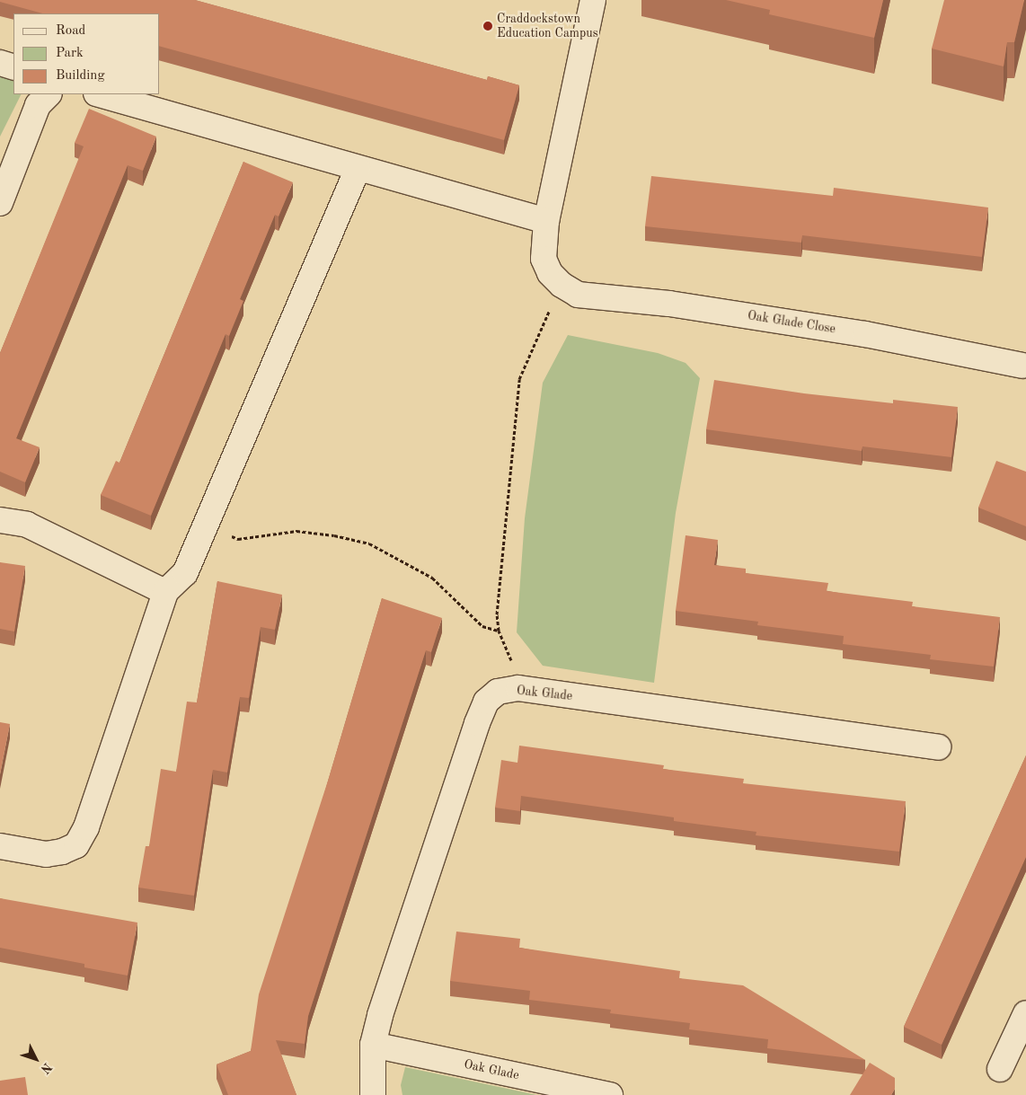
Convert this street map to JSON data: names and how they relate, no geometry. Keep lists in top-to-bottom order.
{
  "streets": {
    "street": ["Oak Glade Close", "Oak Glade"]
  },
  "places": ["Craddockstown Education Campus"],
  "legend": ["Road", "Park", "Building"],
  "north": "bottom right"
}
